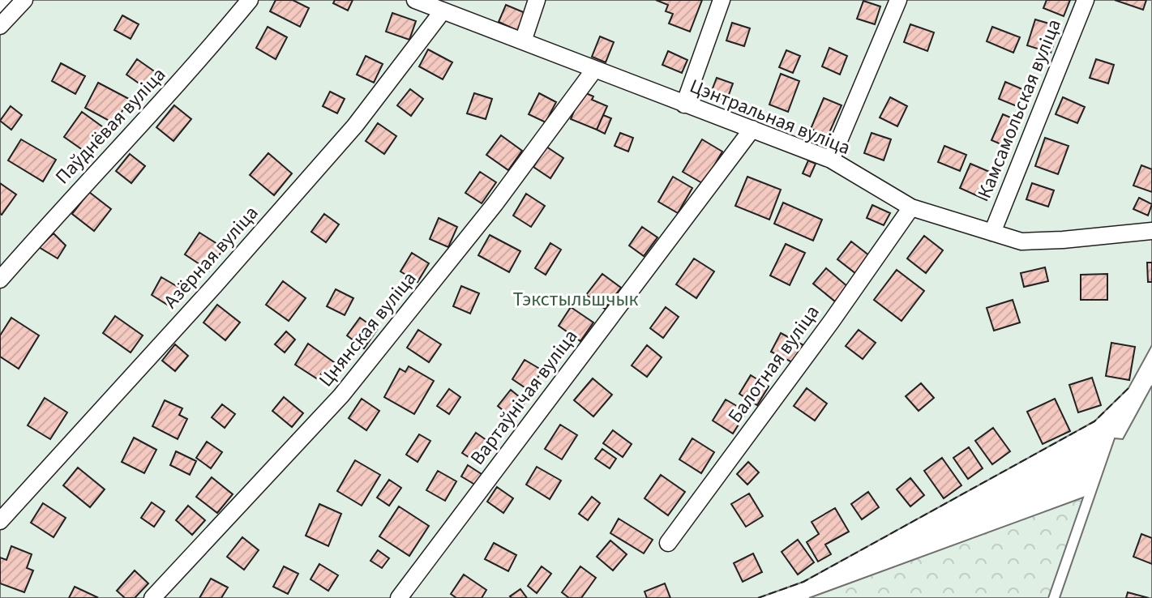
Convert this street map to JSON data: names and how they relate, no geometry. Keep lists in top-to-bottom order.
{
  "streets": {
    "street": [
      "Камсамольская вуліца",
      "Цэнтральная вуліца",
      "Паўднёвая вуліца",
      "Азёрная вуліца",
      "Цнянская вуліца",
      "Балотная вуліца",
      "Вартаўнічая вуліца"
    ]
  },
  "crossings": [
    ["Камсамольская вуліца", "Цэнтральная вуліца"],
    ["Цэнтральная вуліца", "Азёрная вуліца"],
    ["Цэнтральная вуліца", "Цнянская вуліца"],
    ["Цэнтральная вуліца", "Балотная вуліца"],
    ["Цэнтральная вуліца", "Вартаўнічая вуліца"]
  ],
  "parks": ["Тэкстыльшчык"]
}
